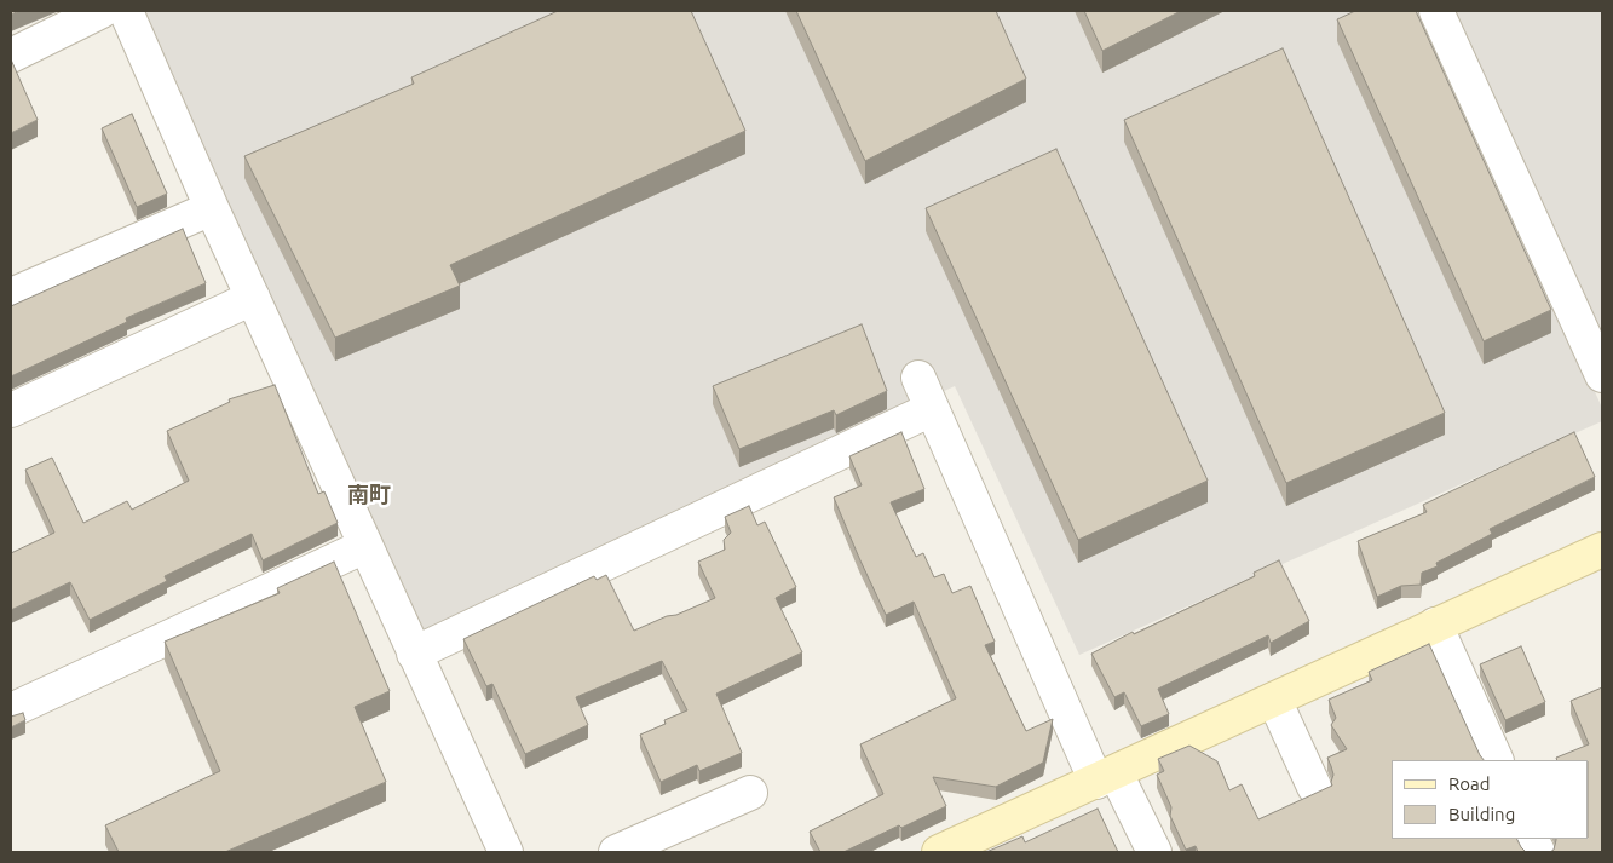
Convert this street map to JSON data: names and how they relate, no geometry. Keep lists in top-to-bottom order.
{
  "districts": ["南町"],
  "legend": ["Road", "Building"]
}
